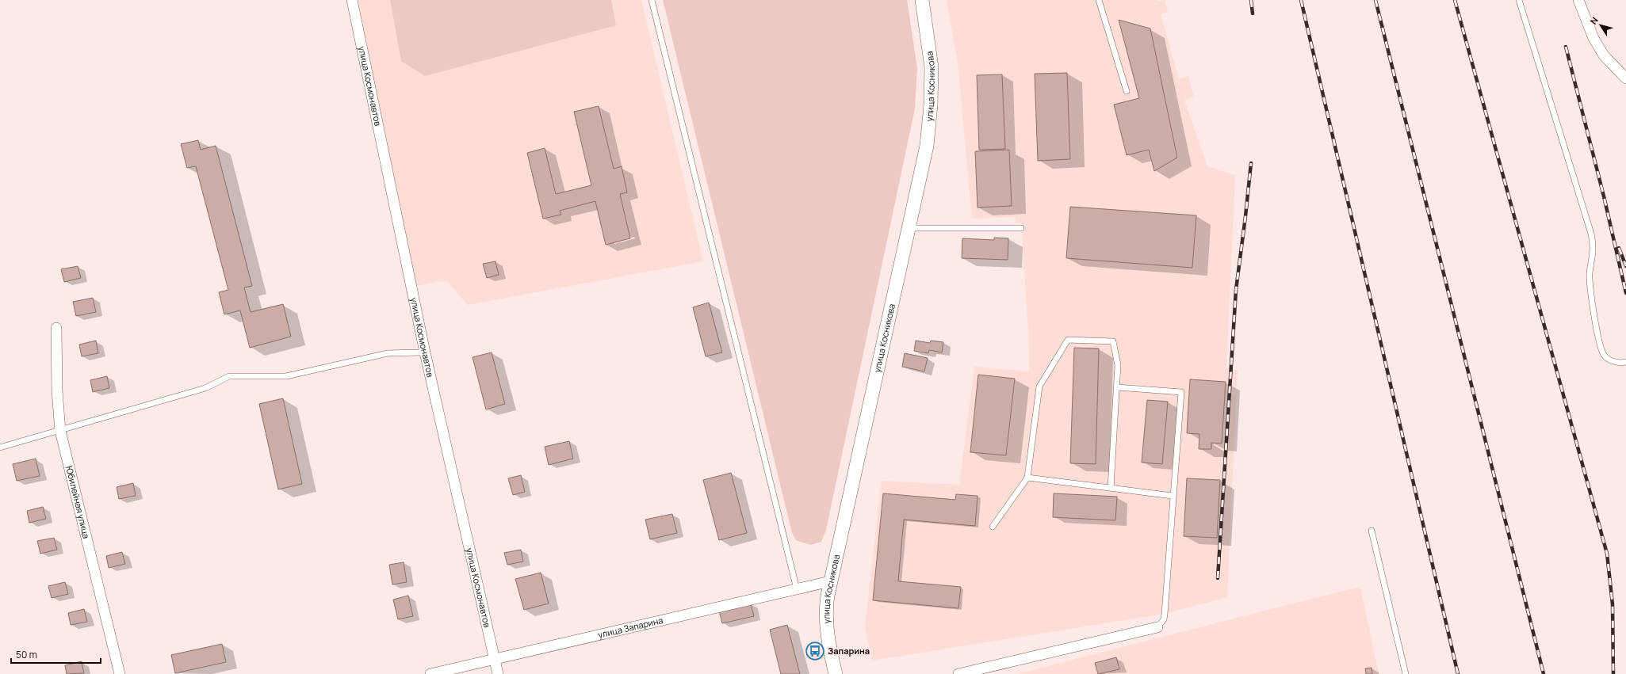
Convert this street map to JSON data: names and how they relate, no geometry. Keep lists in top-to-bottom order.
{
  "streets": {
    "street": [
      "улица Космонавтов",
      "улица Косникова",
      "Юбилейная улица",
      "улица Запарина"
    ]
  },
  "crossings": [
    ["улица Космонавтов", "улица Запарина"],
    ["улица Косникова", "улица Запарина"]
  ],
  "places": {
    "bus stop": ["Запарина"]
  },
  "scale_bar": "50 m",
  "north": "top left"
}
